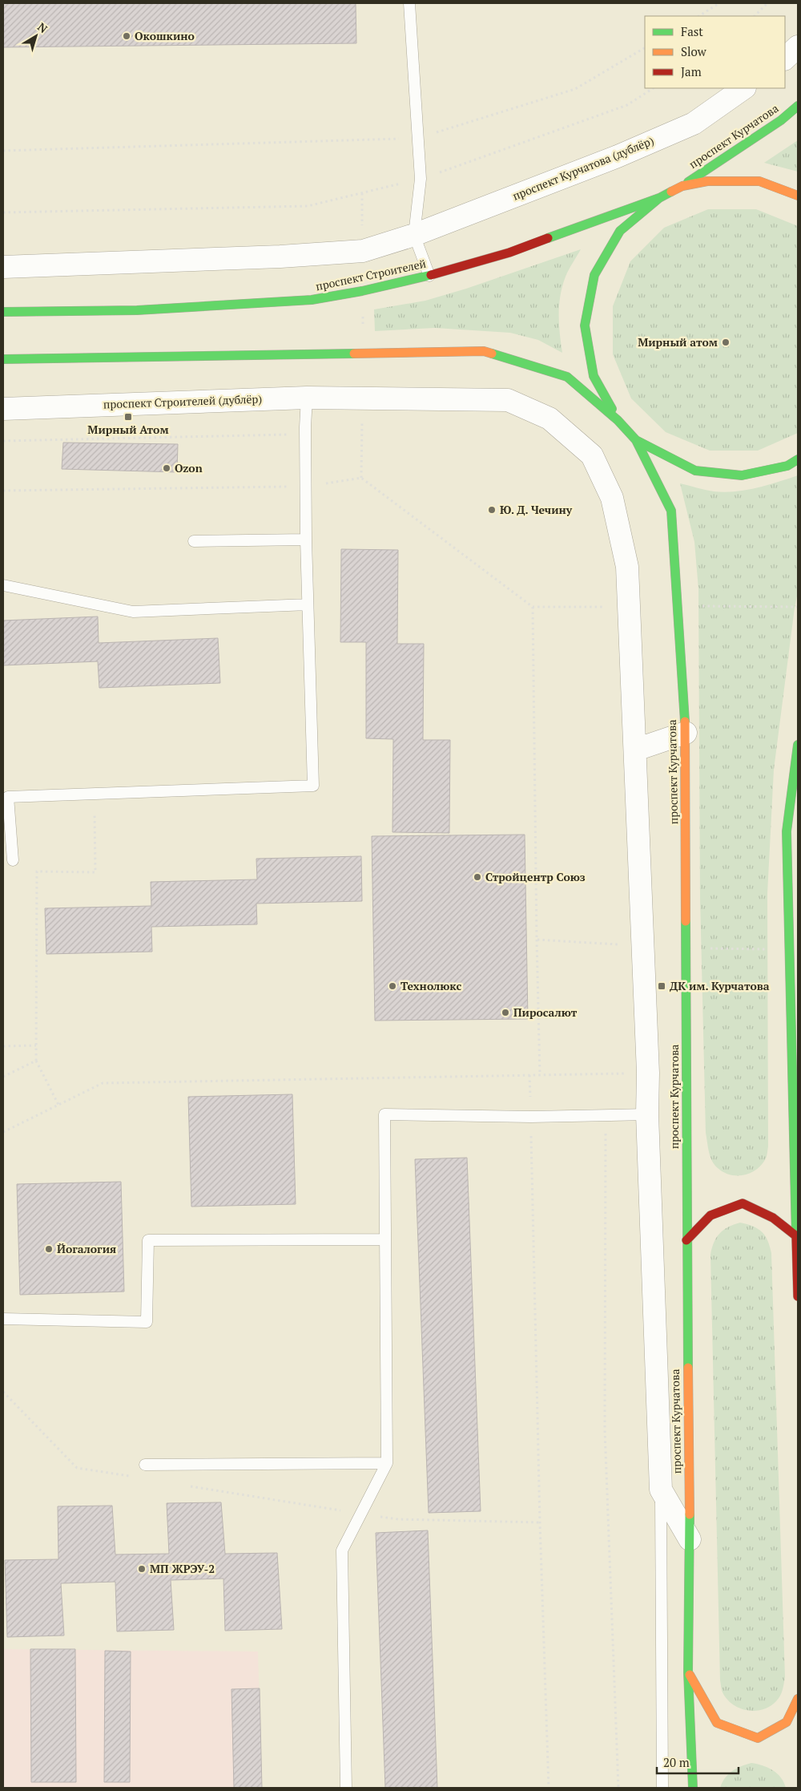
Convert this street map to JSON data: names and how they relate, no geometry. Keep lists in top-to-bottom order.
{
  "streets": {
    "main road": ["проспект Курчатова", "проспект Строителей"],
    "street": ["проспект Курчатова (дублёр)", "проспект Строителей (дублёр)"]
  },
  "places": {
    "other": [
      "Окошкино",
      "Мирный атом",
      "Ozon",
      "Ю. Д. Чечину",
      "Стройцентр Союз",
      "Технолюкс",
      "Пиросалют",
      "Йогалогия",
      "МП ЖРЭУ-2"
    ],
    "transit": ["Мирный Атом", "ДК им. Курчатова"]
  },
  "legend": ["Fast", "Slow", "Jam"],
  "scale_bar": "20 m",
  "north": "top right"
}
